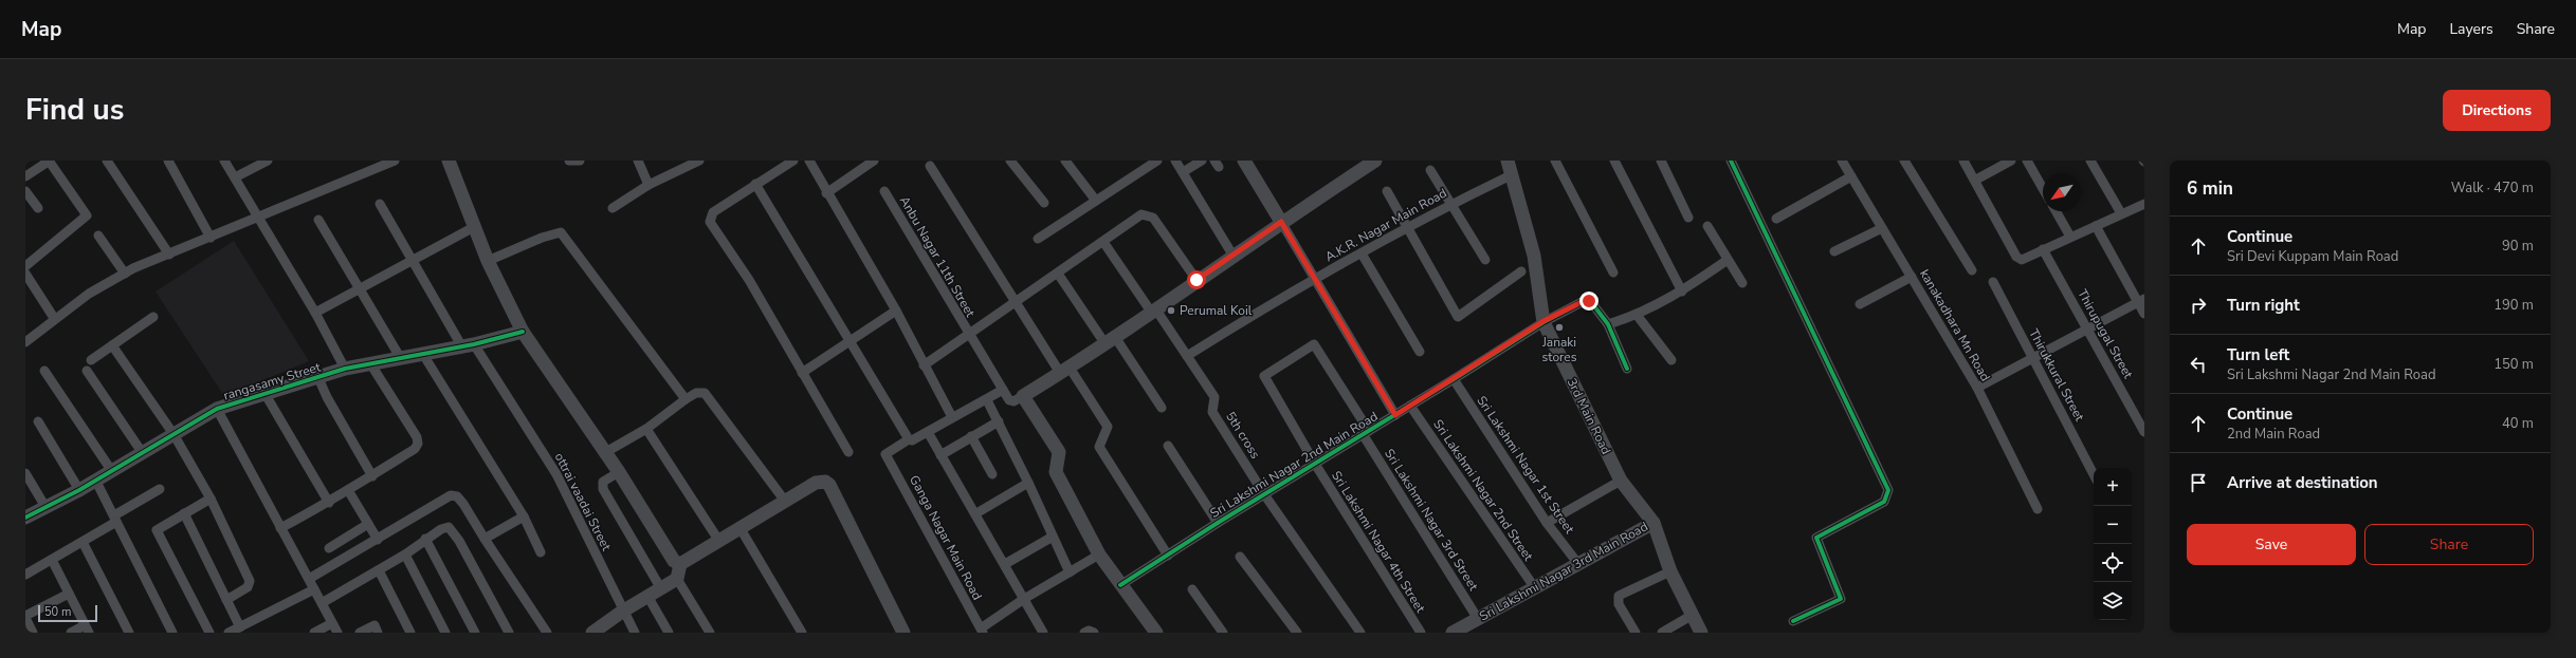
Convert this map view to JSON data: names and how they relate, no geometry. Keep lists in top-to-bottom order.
{
  "streets": {
    "street": [
      "A.K.R. Nagar Main Road",
      "Anbu Nagar 11th Street",
      "kanakadhara Mn Road",
      "Thirupugal Street",
      "Thirukkural Street",
      "rangasamy Street",
      "3rd Main Road",
      "5th cross",
      "Sri Lakshmi Nagar 2nd Main Road",
      "Sri Lakshmi Nagar 1st Street",
      "Sri Lakshmi Nagar 2nd Street",
      "ottrai vaadai Street",
      "Sri Lakshmi Nagar 3rd Street",
      "Ganga Nagar Main Road",
      "Sri Lakshmi Nagar 4th Street",
      "Sri Lakshmi Nagar 3rd Main Road"
    ]
  },
  "crossings": [
    ["A.K.R. Nagar Main Road", "3rd Main Road"],
    ["A.K.R. Nagar Main Road", "5th cross"],
    ["rangasamy Street", "ottrai vaadai Street"],
    ["3rd Main Road", "Sri Lakshmi Nagar 2nd Main Road"],
    ["3rd Main Road", "Sri Lakshmi Nagar 3rd Main Road"],
    ["5th cross", "Sri Lakshmi Nagar 2nd Main Road"],
    ["Sri Lakshmi Nagar 2nd Main Road", "Sri Lakshmi Nagar 1st Street"],
    ["Sri Lakshmi Nagar 2nd Main Road", "Sri Lakshmi Nagar 2nd Street"],
    ["Sri Lakshmi Nagar 2nd Main Road", "Sri Lakshmi Nagar 3rd Street"],
    ["Sri Lakshmi Nagar 2nd Main Road", "Sri Lakshmi Nagar 4th Street"],
    ["Sri Lakshmi Nagar 1st Street", "Sri Lakshmi Nagar 3rd Main Road"],
    ["Sri Lakshmi Nagar 2nd Street", "Sri Lakshmi Nagar 3rd Main Road"],
    ["Sri Lakshmi Nagar 3rd Street", "Sri Lakshmi Nagar 4th Street"],
    ["Sri Lakshmi Nagar 3rd Street", "Sri Lakshmi Nagar 3rd Main Road"]
  ],
  "places": ["Perumal Koil", "Janaki stores"],
  "scale_bar": "50 m",
  "north": "bottom left",
  "page": {
    "header": "Map",
    "nav": ["Map", "Layers", "Share"],
    "title": "Find us",
    "buttons": [
      "Directions",
      ["Save", "Share"]
    ],
    "heading": ["6 min", "Walk · 470 m"],
    "list": [
      ["Continue", "Sri Devi Kuppam Main Road", "90 m"],
      ["Turn right", "190 m"],
      ["Turn left", "Sri Lakshmi Nagar 2nd Main Road", "150 m"],
      ["Continue", "2nd Main Road", "40 m"],
      "Arrive at destination"
    ],
    "map_buttons": ["+", "−"],
    "scale": "50 m"
  }
}
